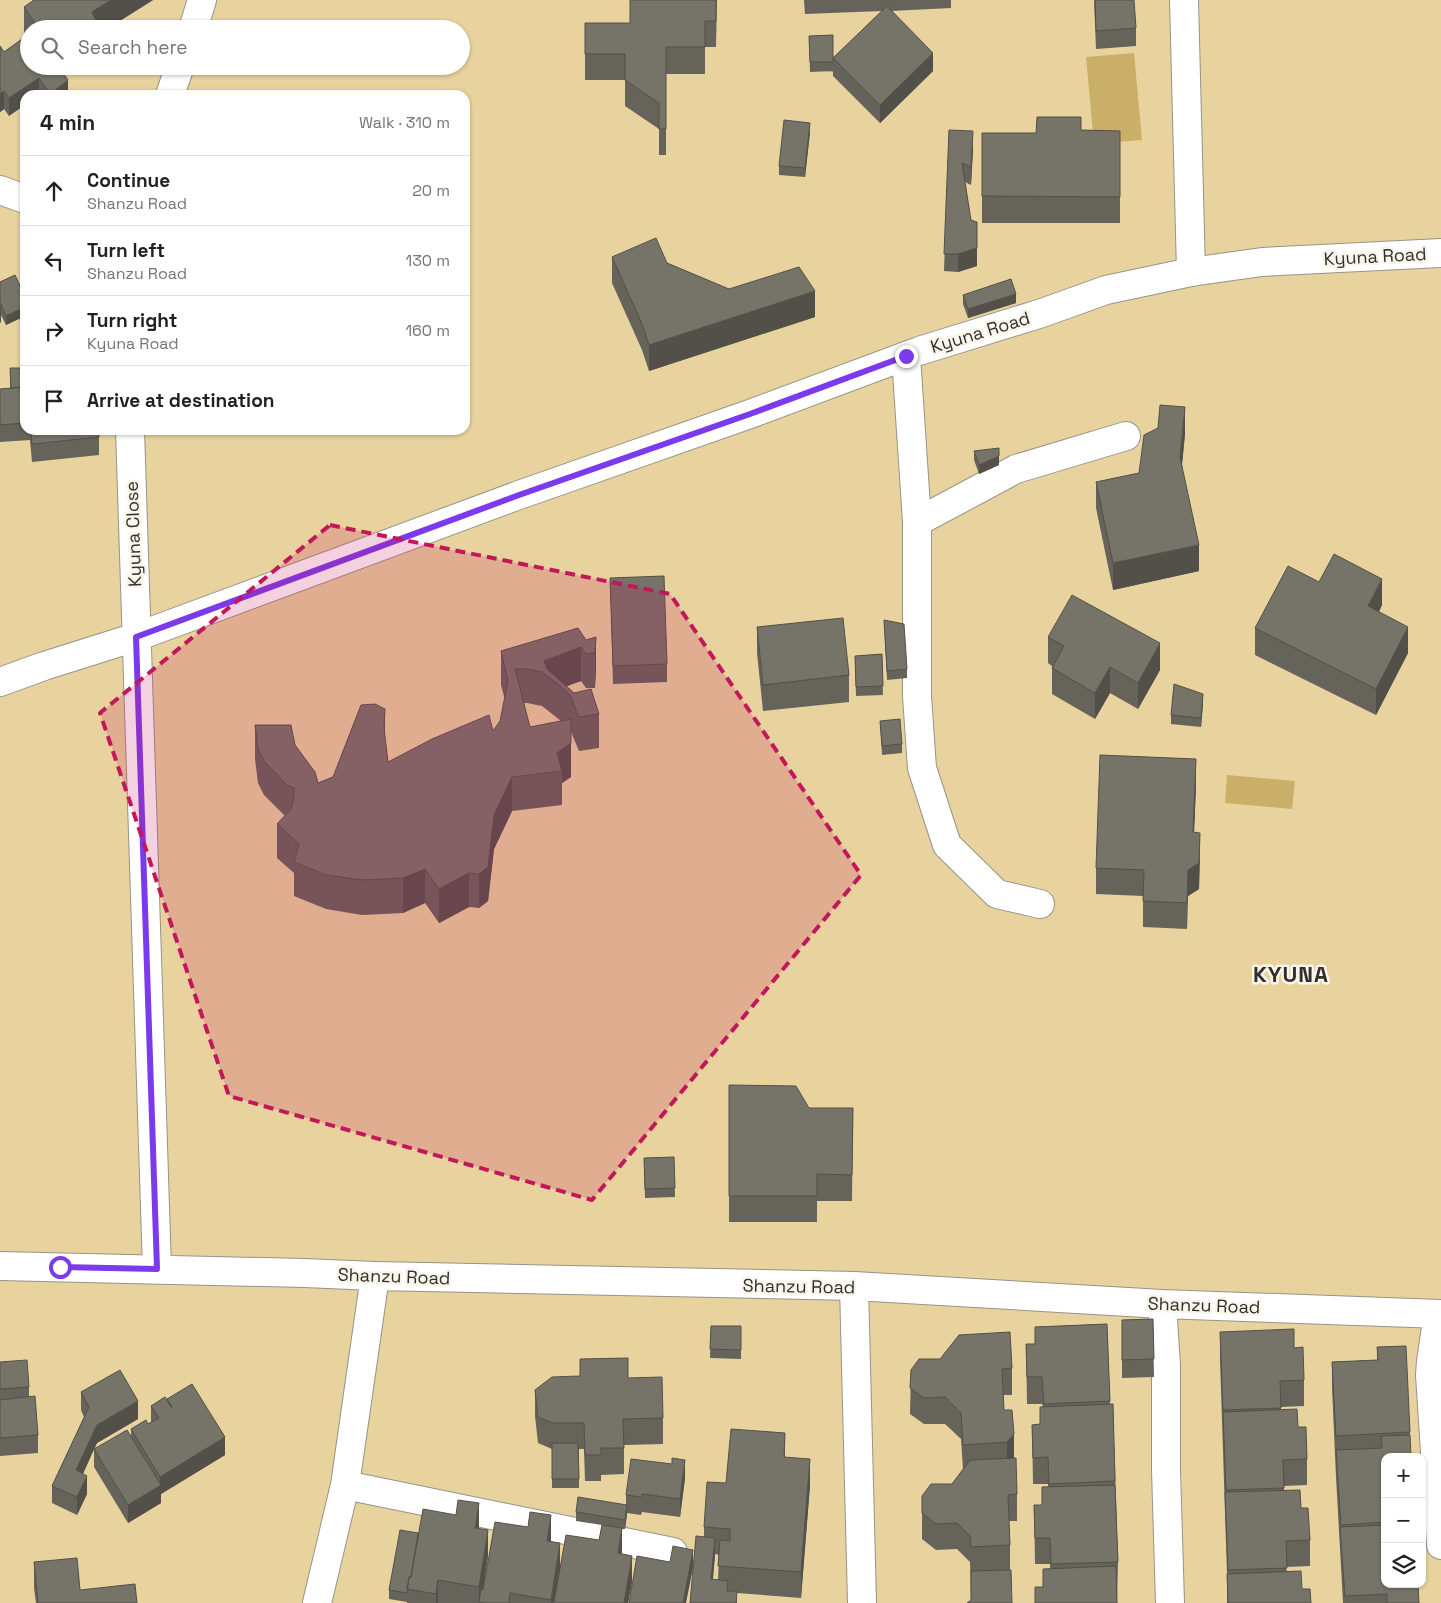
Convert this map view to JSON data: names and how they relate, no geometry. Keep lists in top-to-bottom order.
{
  "streets": {
    "street": ["Kyuna Road", "Kyuna Close", "Shanzu Road"]
  },
  "crossings": [
    ["Kyuna Road", "Kyuna Close"]
  ],
  "districts": ["KYUNA"],
  "page": {
    "search": "Search here",
    "heading": ["4 min", "Walk · 310 m"],
    "list": [
      ["Continue", "Shanzu Road", "20 m"],
      ["Turn left", "Shanzu Road", "130 m"],
      ["Turn right", "Kyuna Road", "160 m"],
      "Arrive at destination"
    ],
    "map_buttons": ["+", "−"]
  }
}
